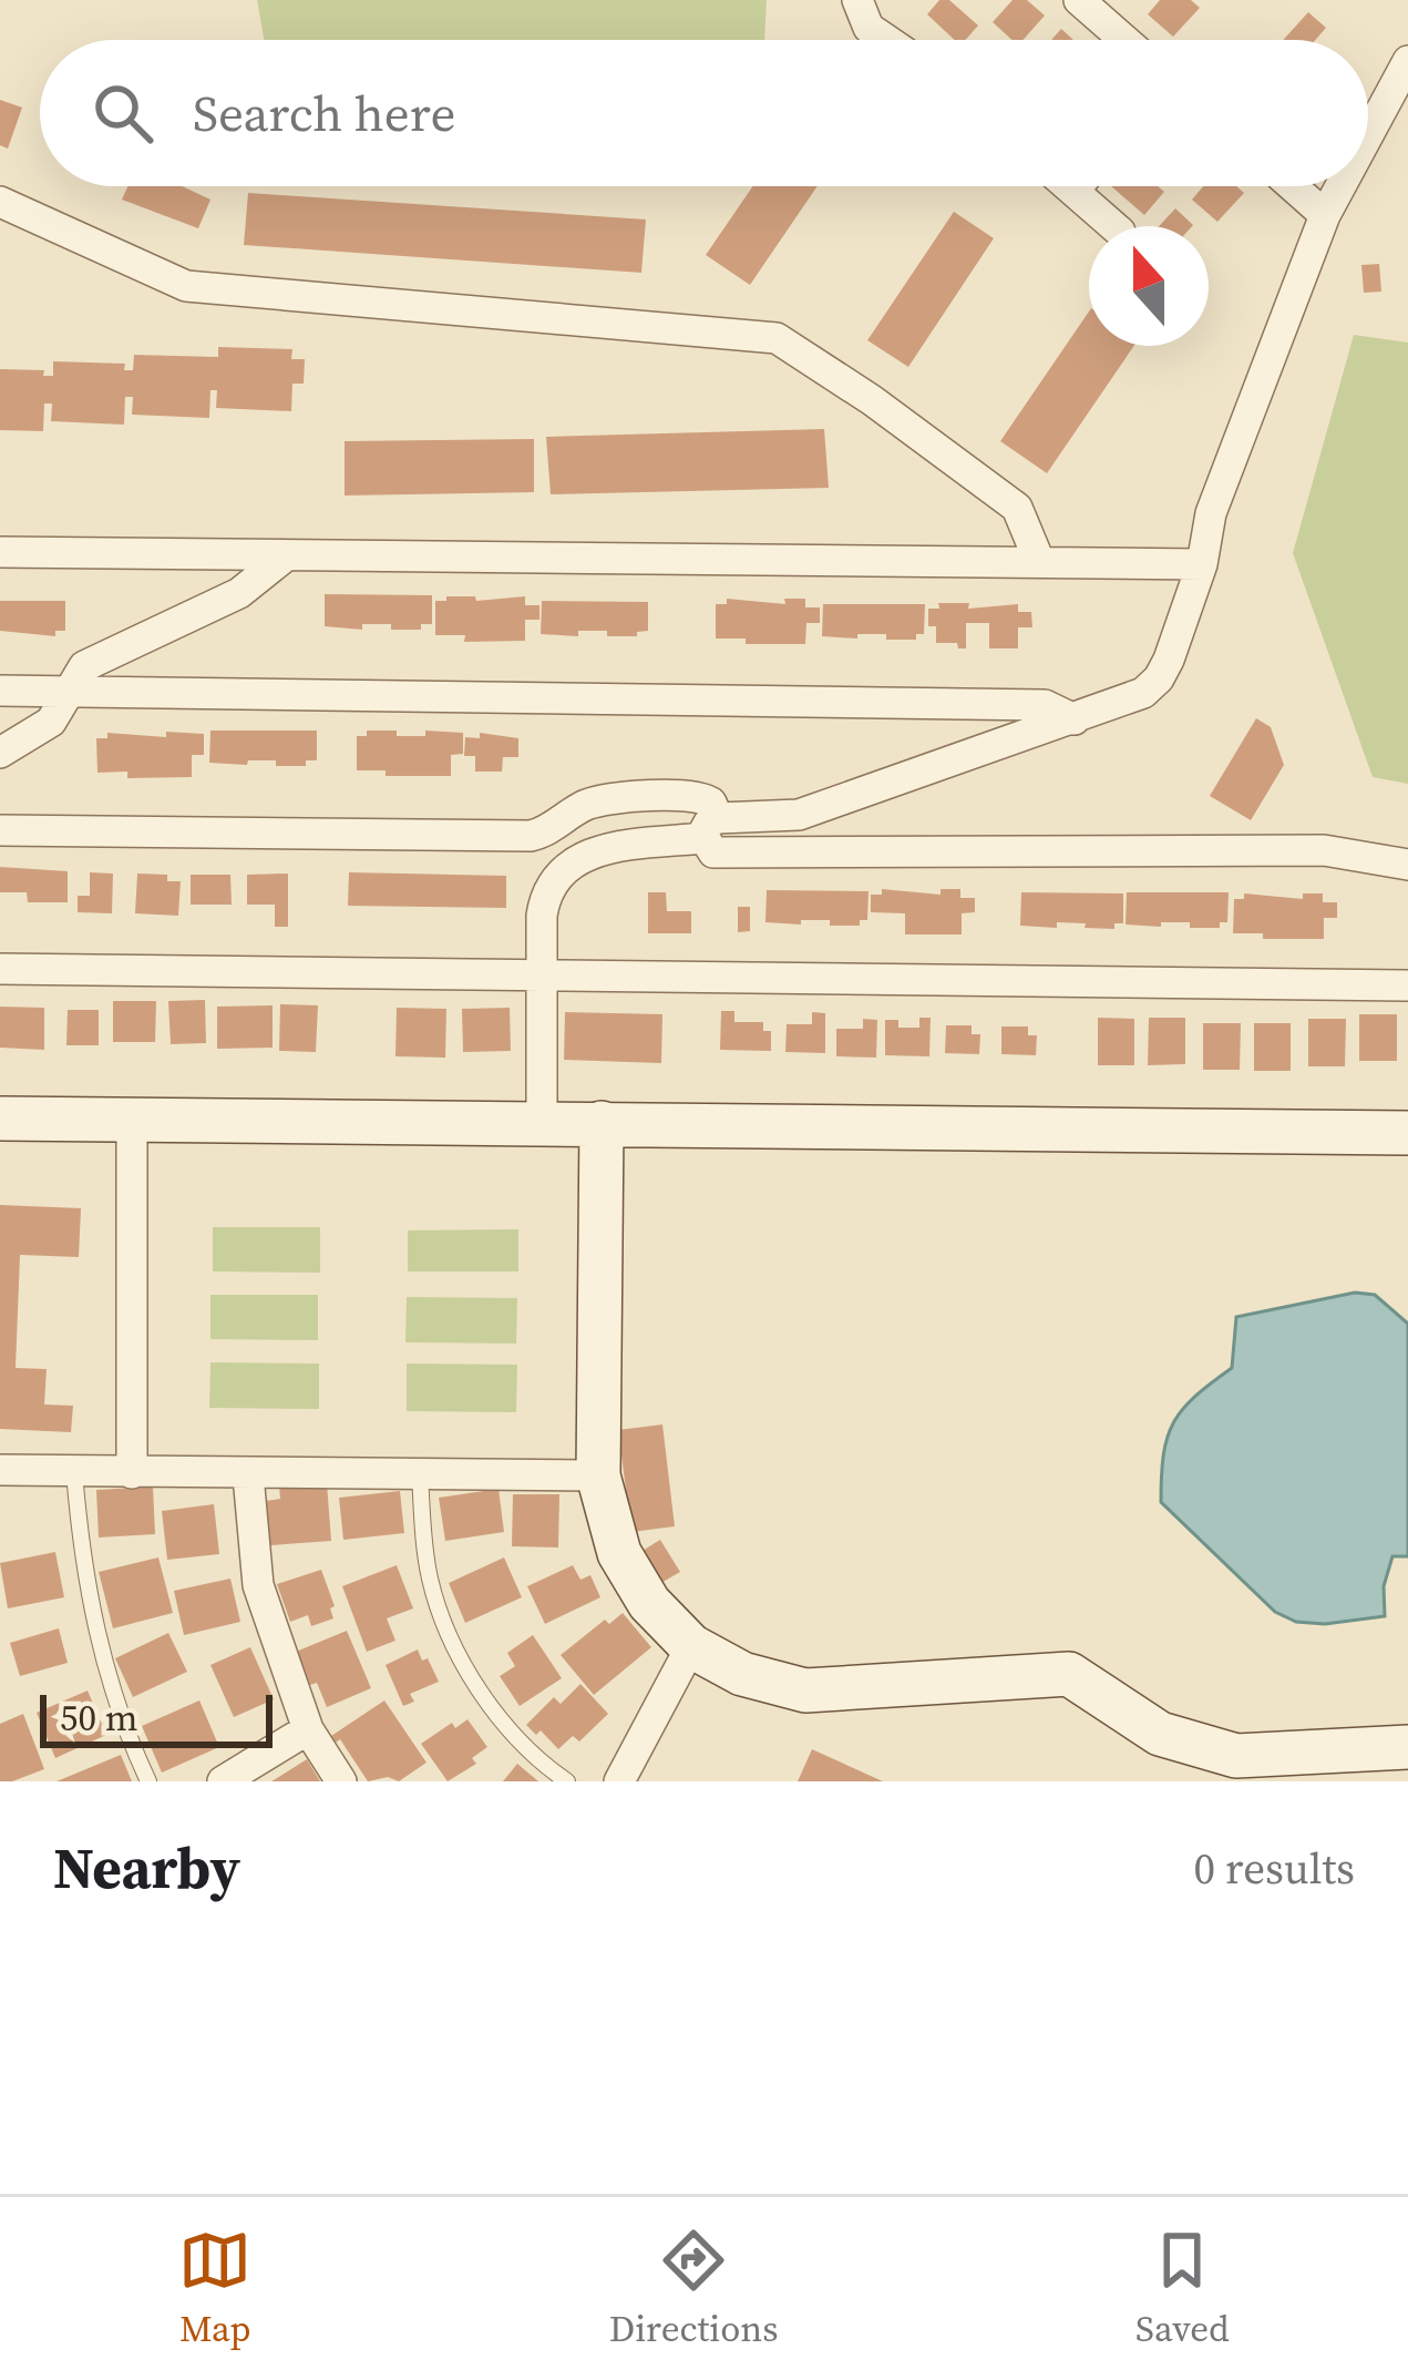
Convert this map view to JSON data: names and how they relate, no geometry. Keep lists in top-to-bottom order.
{
  "scale_bar": "50 m",
  "north": "top",
  "page": {
    "search": "Search here",
    "scale": "50 m",
    "heading": ["Nearby", "0 results"],
    "nav": ["Map", "Directions", "Saved"]
  }
}
